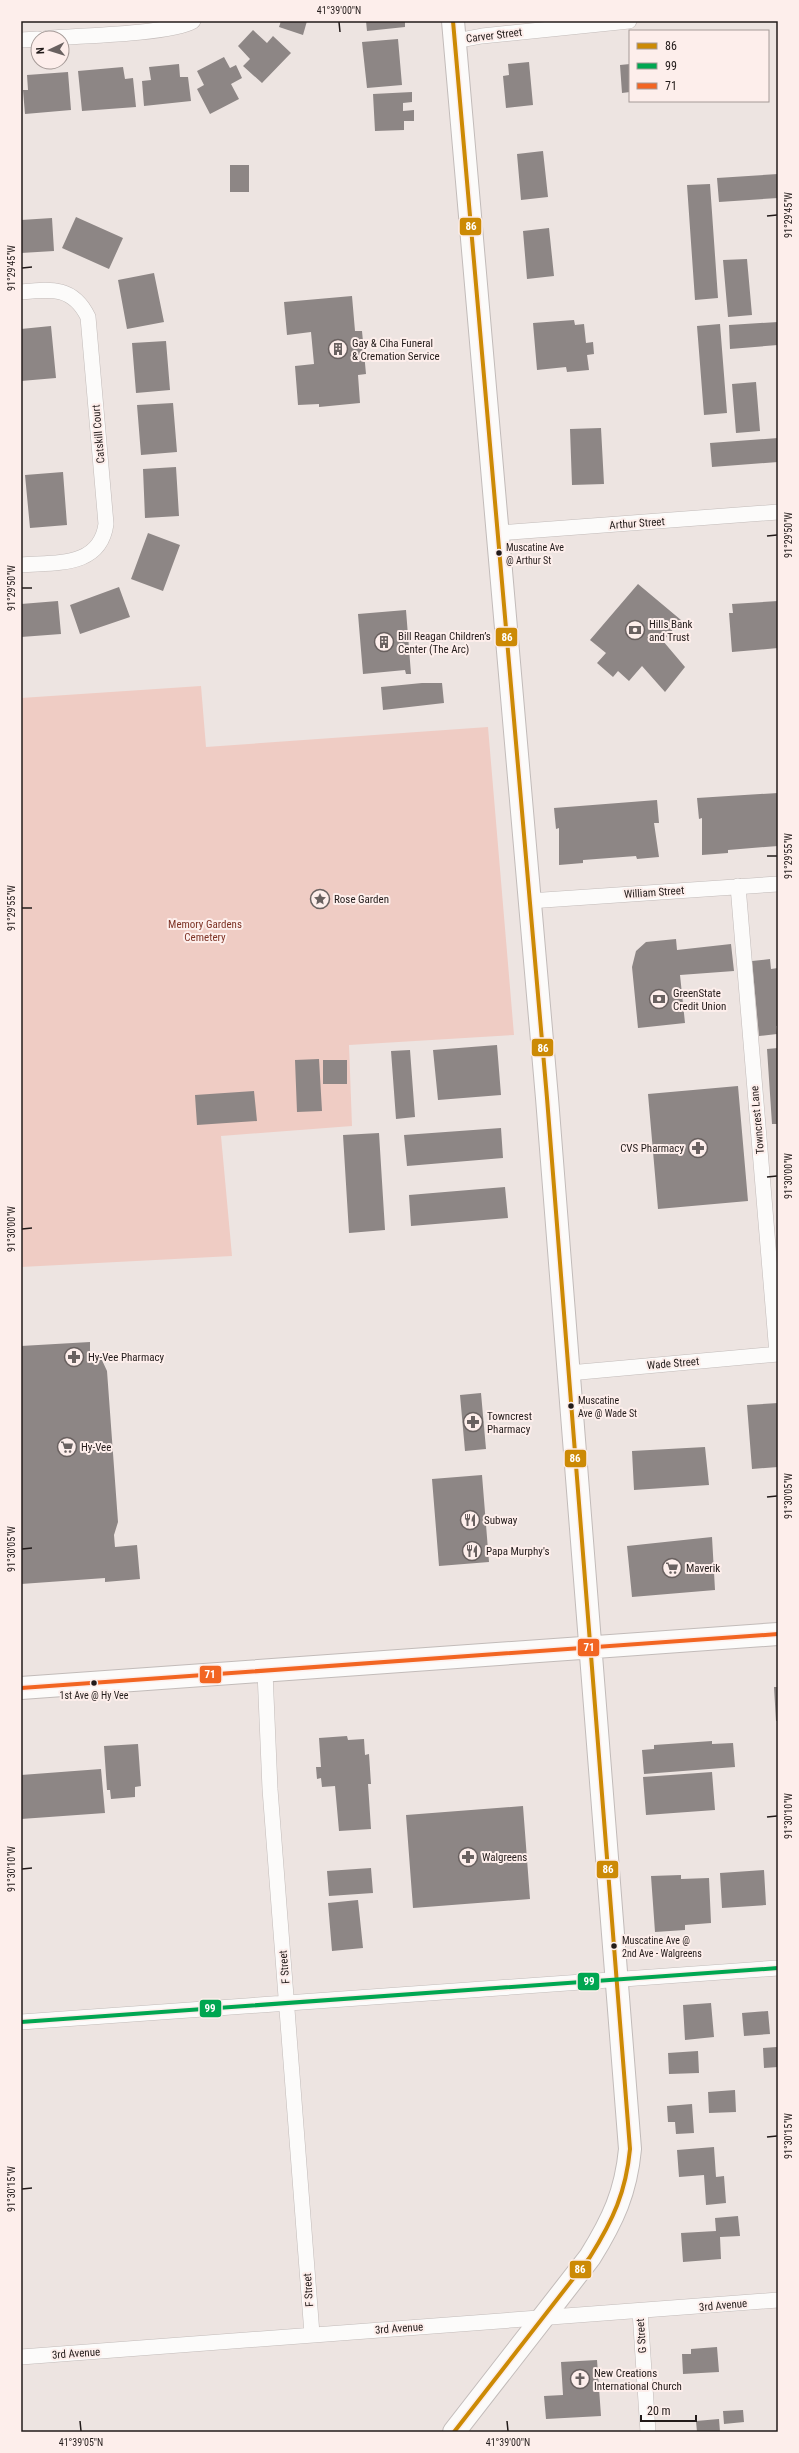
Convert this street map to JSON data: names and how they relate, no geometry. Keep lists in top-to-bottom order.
{
  "streets": {
    "street": [
      "Carver Street",
      "Catskill Court",
      "Arthur Street",
      "William Street",
      "Towncrest Lane",
      "Wade Street",
      "F Street",
      "3rd Avenue",
      "G Street"
    ]
  },
  "crossings": [
    ["William Street", "Towncrest Lane"],
    ["Towncrest Lane", "Wade Street"],
    ["F Street", "3rd Avenue"],
    ["3rd Avenue", "G Street"]
  ],
  "parks": ["Memory Gardens Cemetery"],
  "places": {
    "building": ["Gay & Ciha Funeral & Cremation Service", "Bill Reagan Children’s Center (The Arc)"],
    "other": [
      "Muscatine Ave @ Arthur St",
      "Muscatine Ave @ Wade St",
      "1st Ave @ Hy Vee",
      "Muscatine Ave @ 2nd Ave - Walgreens"
    ],
    "bank": ["Hills Bank and Trust", "GreenState Credit Union"],
    "place": ["Rose Garden"],
    "pharmacy": [
      "CVS Pharmacy",
      "Hy-Vee Pharmacy",
      "Towncrest Pharmacy",
      "Walgreens"
    ],
    "supermarket": ["Hy-Vee", "Maverik"],
    "restaurant": ["Subway", "Papa Murphy's"],
    "church": ["New Creations International Church"]
  },
  "lines": ["transit line 86", "transit line 71", "transit line 99"],
  "legend": ["86", "99", "71"],
  "scale_bar": "20 m",
  "north": "left",
  "coordinates": [
    "41°39'00\"N",
    "91°29'45\"W",
    "91°29'50\"W",
    "91°29'55\"W",
    "91°30'00\"W",
    "91°30'05\"W",
    "91°30'10\"W",
    "91°30'15\"W",
    "41°39'05\"N"
  ]
}
